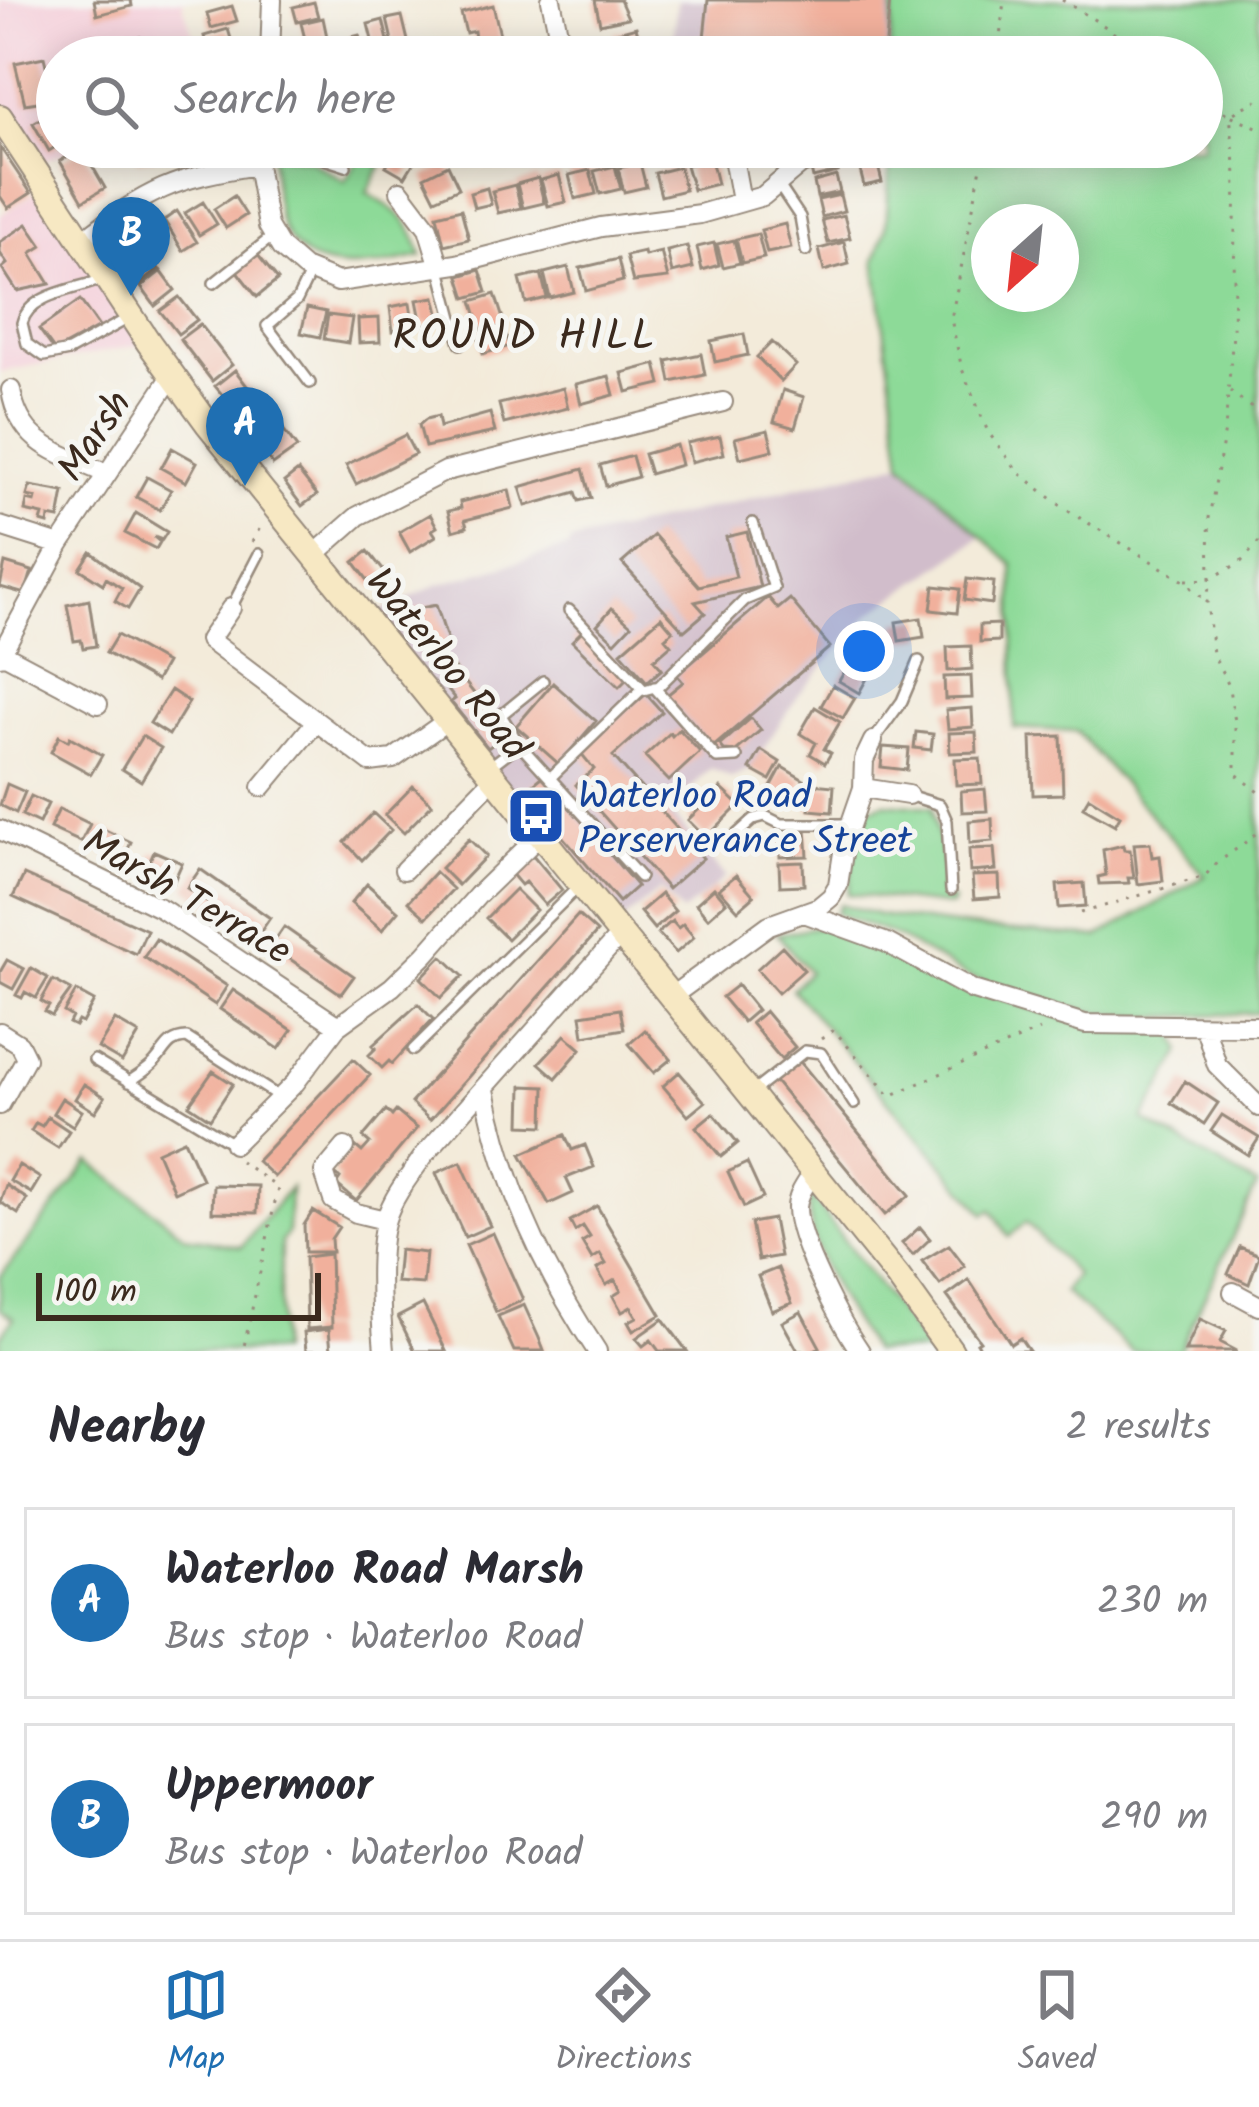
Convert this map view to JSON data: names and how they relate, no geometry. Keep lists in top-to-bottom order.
{
  "streets": {
    "main road": ["Waterloo Road"],
    "street": ["Marsh", "Marsh Terrace"]
  },
  "crossings": [
    ["Marsh", "Waterloo Road"]
  ],
  "districts": ["ROUND HILL"],
  "places": {
    "bus stop": ["Waterloo Road Perserverance Street"]
  },
  "scale_bar": "100 m",
  "north": "bottom left",
  "page": {
    "search": "Search here",
    "pins": ["B", "A"],
    "scale": "100 m",
    "heading": ["Nearby", "2 results"],
    "list": [
      {
        "mark": "A",
        "name": "Waterloo Road Marsh",
        "note": "Bus stop · Waterloo Road",
        "value": "230 m"
      },
      {
        "mark": "B",
        "name": "Uppermoor",
        "note": "Bus stop · Waterloo Road",
        "value": "290 m"
      }
    ],
    "nav": ["Map", "Directions", "Saved"]
  }
}
